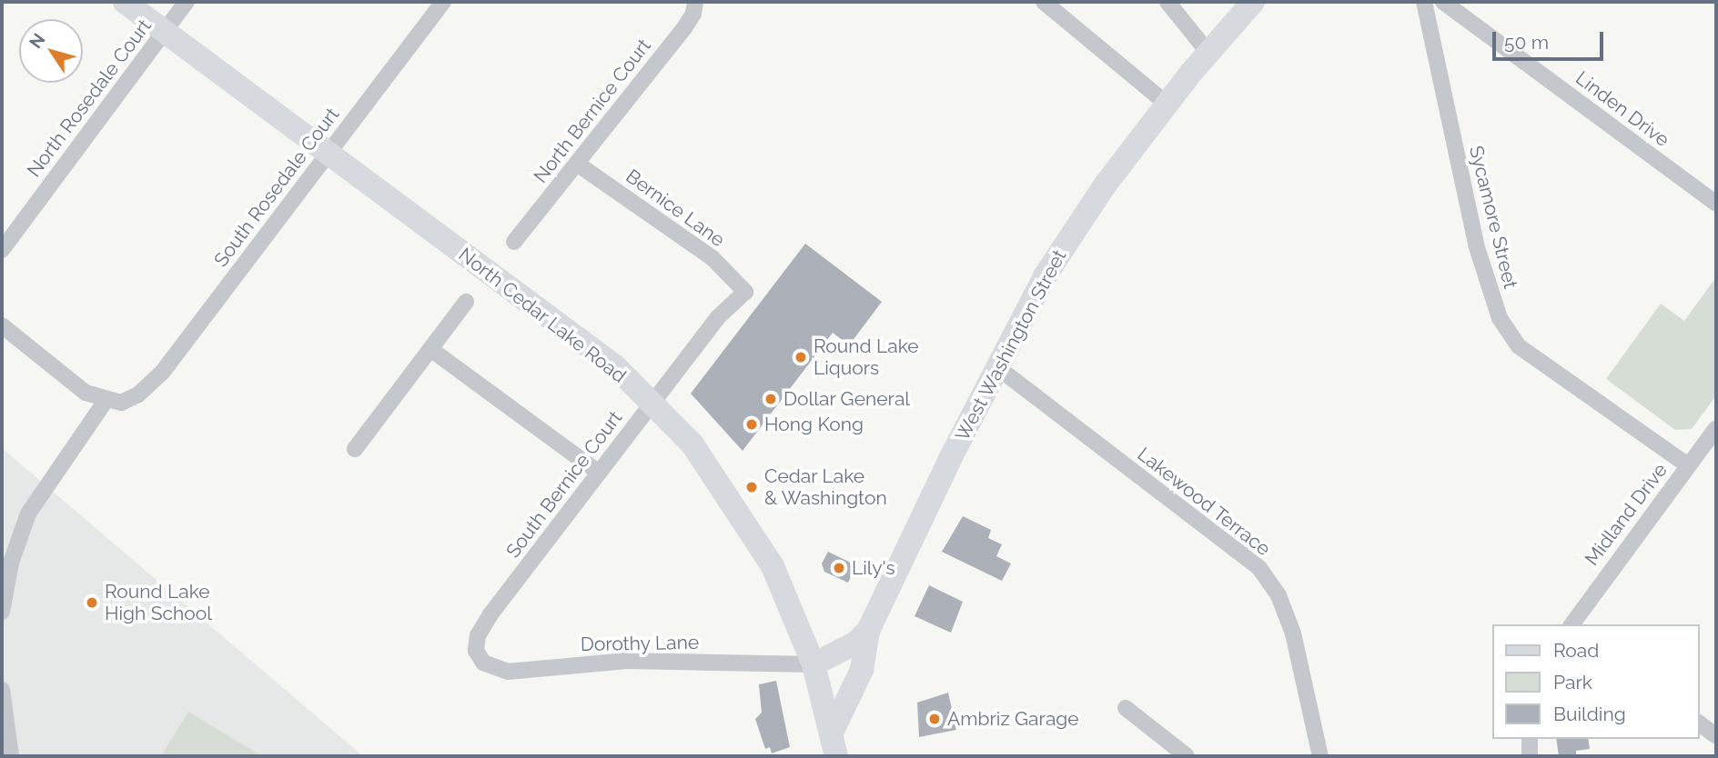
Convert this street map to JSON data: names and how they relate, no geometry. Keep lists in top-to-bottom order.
{
  "streets": {
    "main road": ["North Cedar Lake Road", "West Washington Street"],
    "street": [
      "North Rosedale Court",
      "Linden Drive",
      "North Bernice Court",
      "South Rosedale Court",
      "Bernice Lane",
      "Sycamore Street",
      "South Bernice Court",
      "Lakewood Terrace",
      "Midland Drive",
      "Dorothy Lane"
    ]
  },
  "crossings": [
    ["North Rosedale Court", "North Cedar Lake Road"],
    ["North Bernice Court", "Bernice Lane"],
    ["South Rosedale Court", "North Cedar Lake Road"],
    ["Bernice Lane", "South Bernice Court"],
    ["Sycamore Street", "Midland Drive"],
    ["North Cedar Lake Road", "West Washington Street"],
    ["North Cedar Lake Road", "South Bernice Court"],
    ["North Cedar Lake Road", "Dorothy Lane"],
    ["West Washington Street", "Lakewood Terrace"],
    ["West Washington Street", "Dorothy Lane"],
    ["South Bernice Court", "Dorothy Lane"]
  ],
  "places": [
    "Round Lake Liquors",
    "Dollar General",
    "Hong Kong",
    "Cedar Lake & Washington",
    "Lily's",
    "Round Lake High School",
    "Ambriz Garage"
  ],
  "legend": ["Road", "Park", "Building"],
  "scale_bar": "50 m",
  "north": "top left"
}
